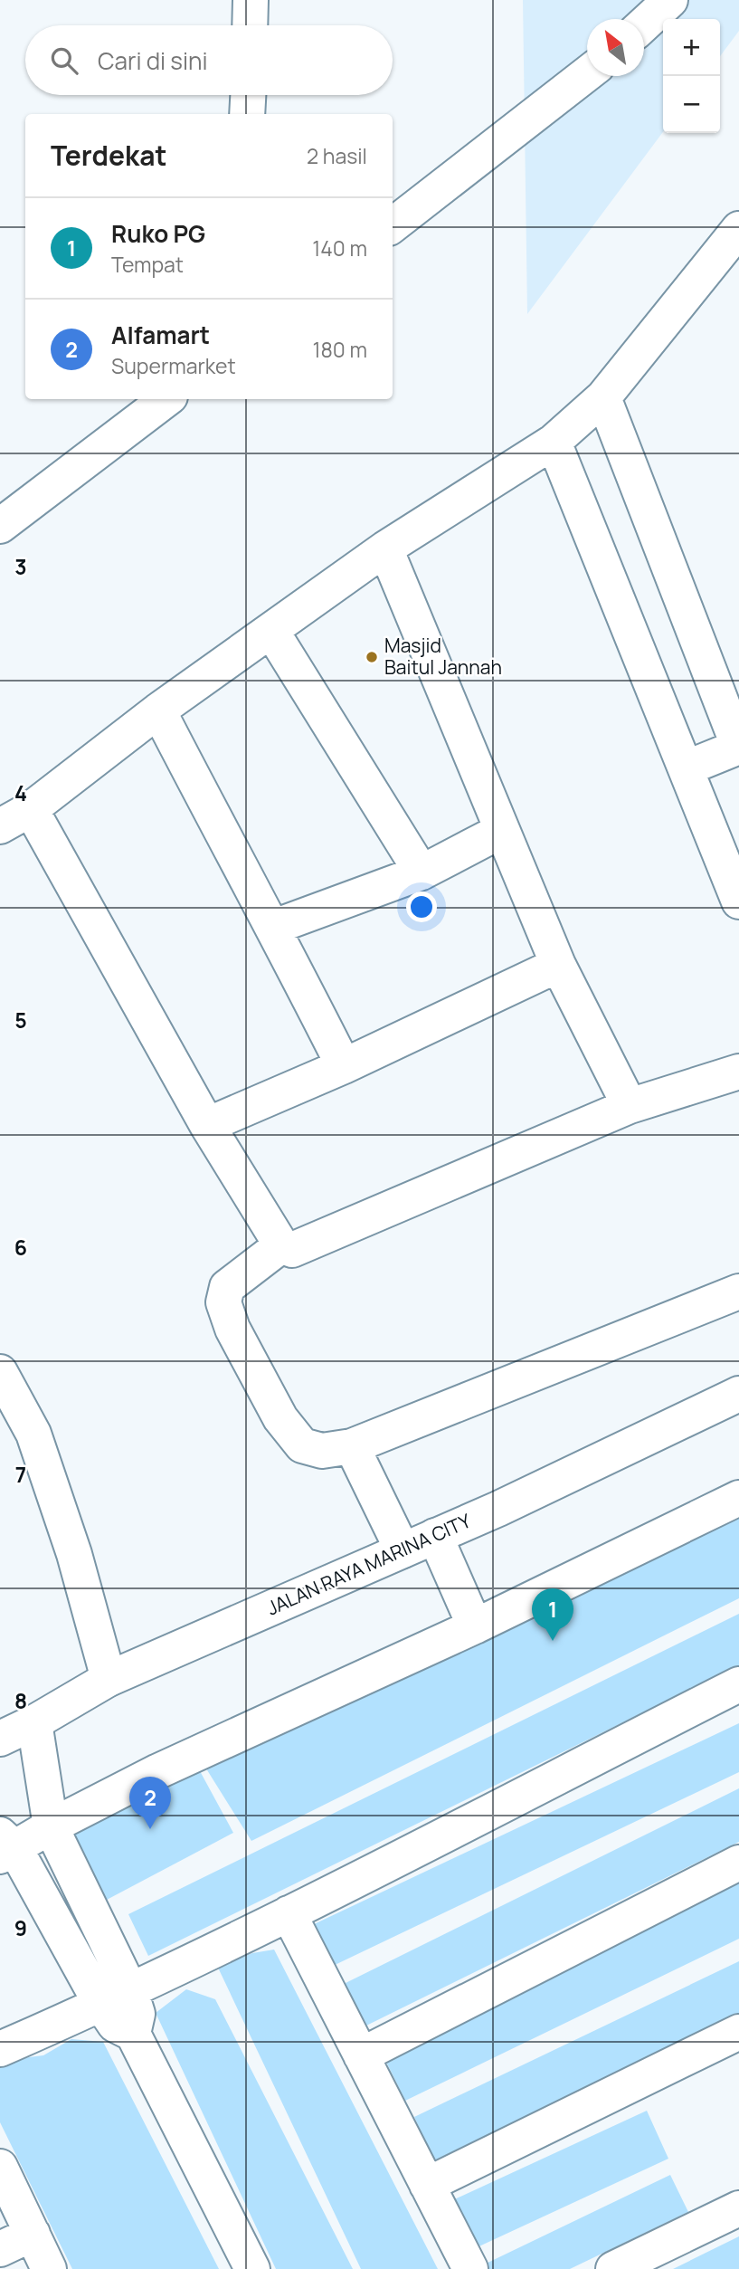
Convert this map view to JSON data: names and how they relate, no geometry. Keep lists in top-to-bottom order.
{
  "streets": {
    "street": ["JALAN RAYA MARINA CITY"]
  },
  "places": ["Masjid Baitul Jannah"],
  "north": "top left",
  "page": {
    "map_buttons": ["+", "−"],
    "search": "Cari di sini",
    "heading": ["Terdekat", "2 hasil"],
    "list": [
      {
        "mark": "1",
        "name": "Ruko PG",
        "note": "Tempat",
        "value": "140 m"
      },
      {
        "mark": "2",
        "name": "Alfamart",
        "note": "Supermarket",
        "value": "180 m"
      }
    ],
    "pins": ["1", "2"]
  },
  "grid": {
    "rows": [
      "3",
      "4",
      "5",
      "6",
      "7",
      "8",
      "9"
    ]
  }
}
